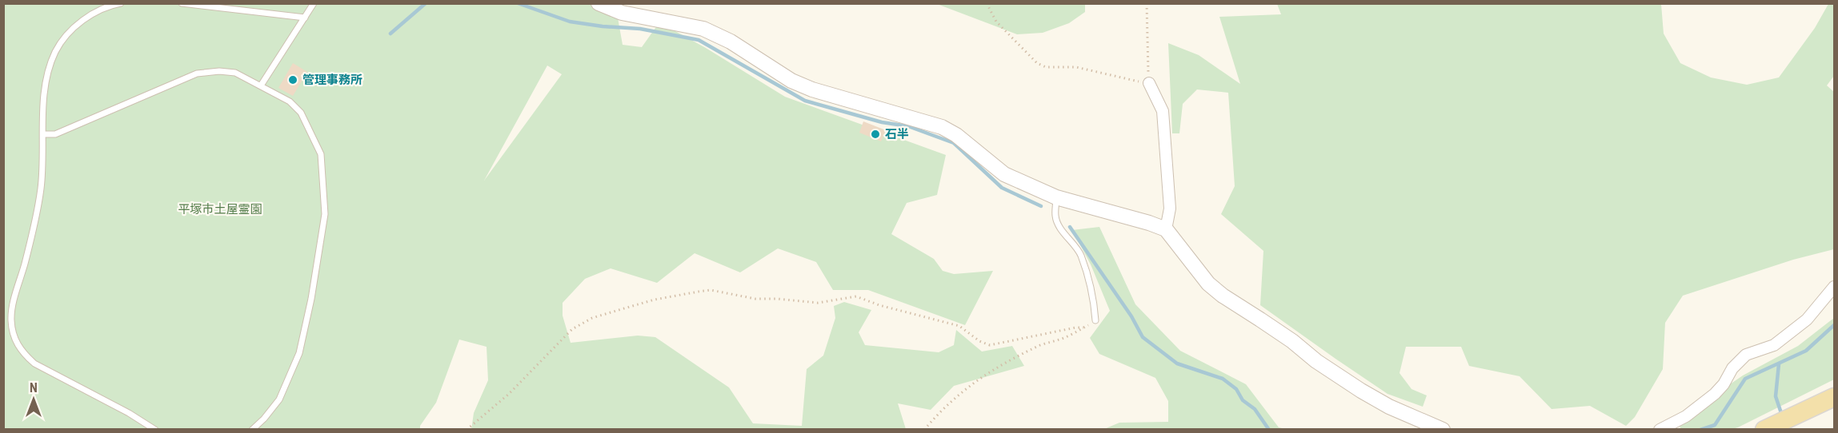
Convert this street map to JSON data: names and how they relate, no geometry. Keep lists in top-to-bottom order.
{
  "parks": ["平塚市土屋霊園"],
  "places": ["管理事務所", "石半"],
  "north": "top"
}
